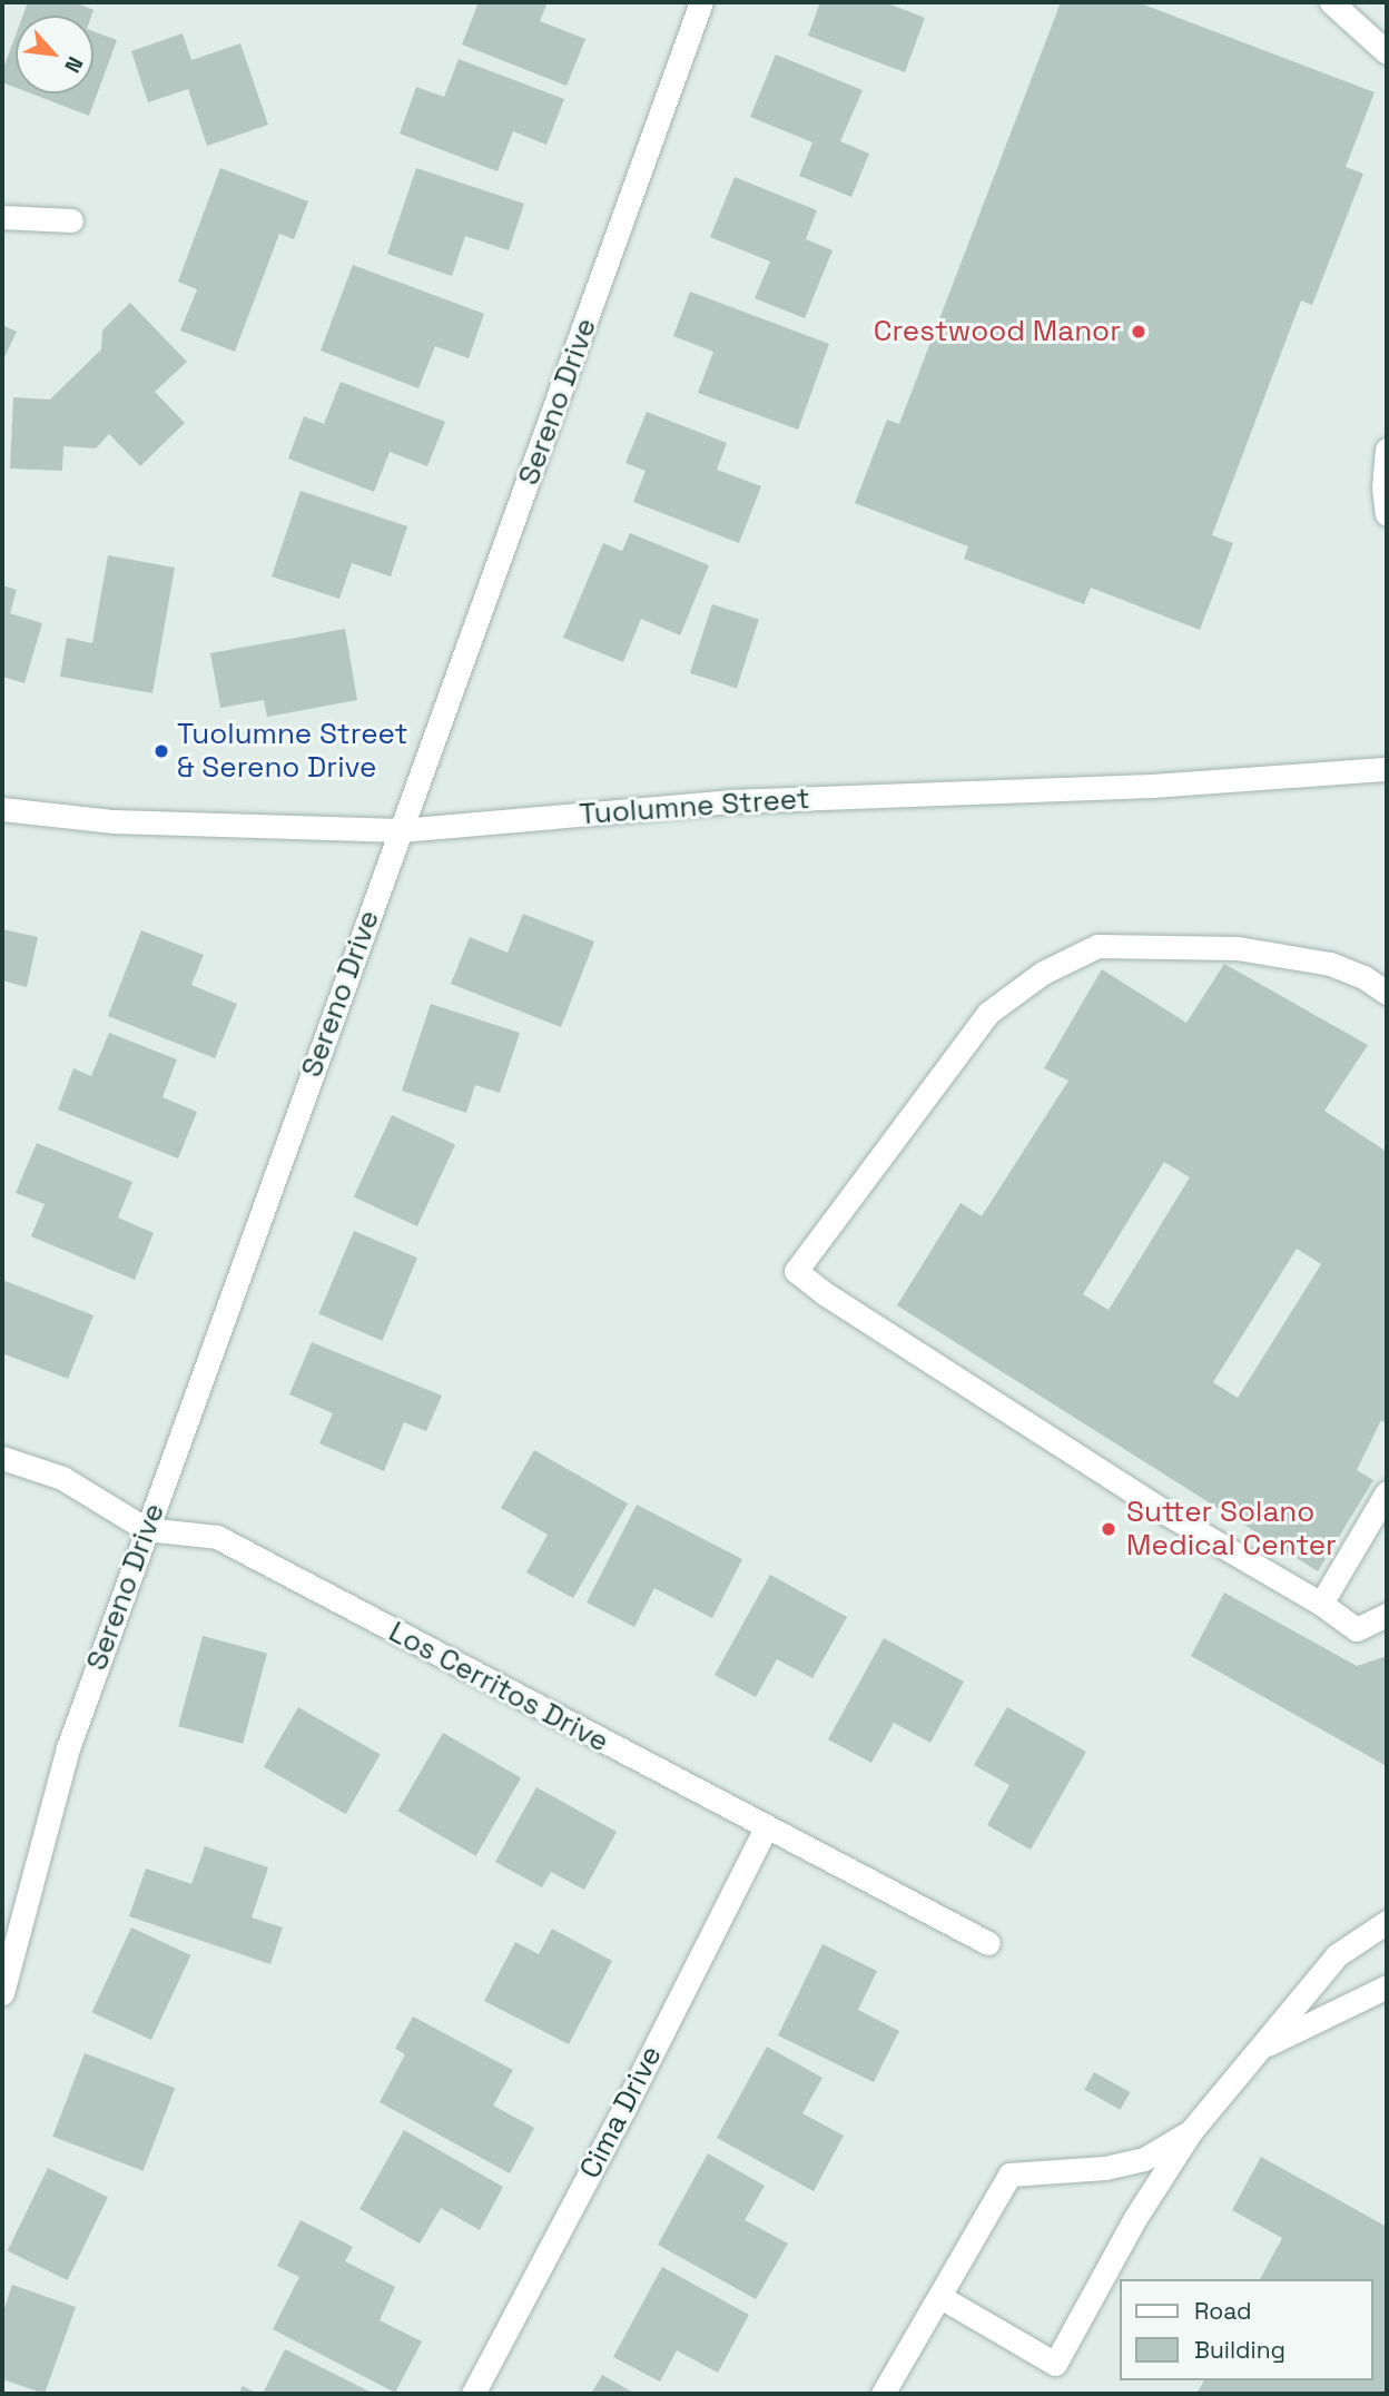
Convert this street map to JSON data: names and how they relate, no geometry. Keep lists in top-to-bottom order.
{
  "streets": {
    "street": [
      "Sereno Drive",
      "Tuolumne Street",
      "Los Cerritos Drive",
      "Cima Drive"
    ]
  },
  "crossings": [
    ["Sereno Drive", "Tuolumne Street"],
    ["Sereno Drive", "Los Cerritos Drive"],
    ["Los Cerritos Drive", "Cima Drive"]
  ],
  "places": ["Crestwood Manor", "Tuolumne Street & Sereno Drive", "Sutter Solano Medical Center"],
  "legend": ["Road", "Building"],
  "north": "bottom right"
}
